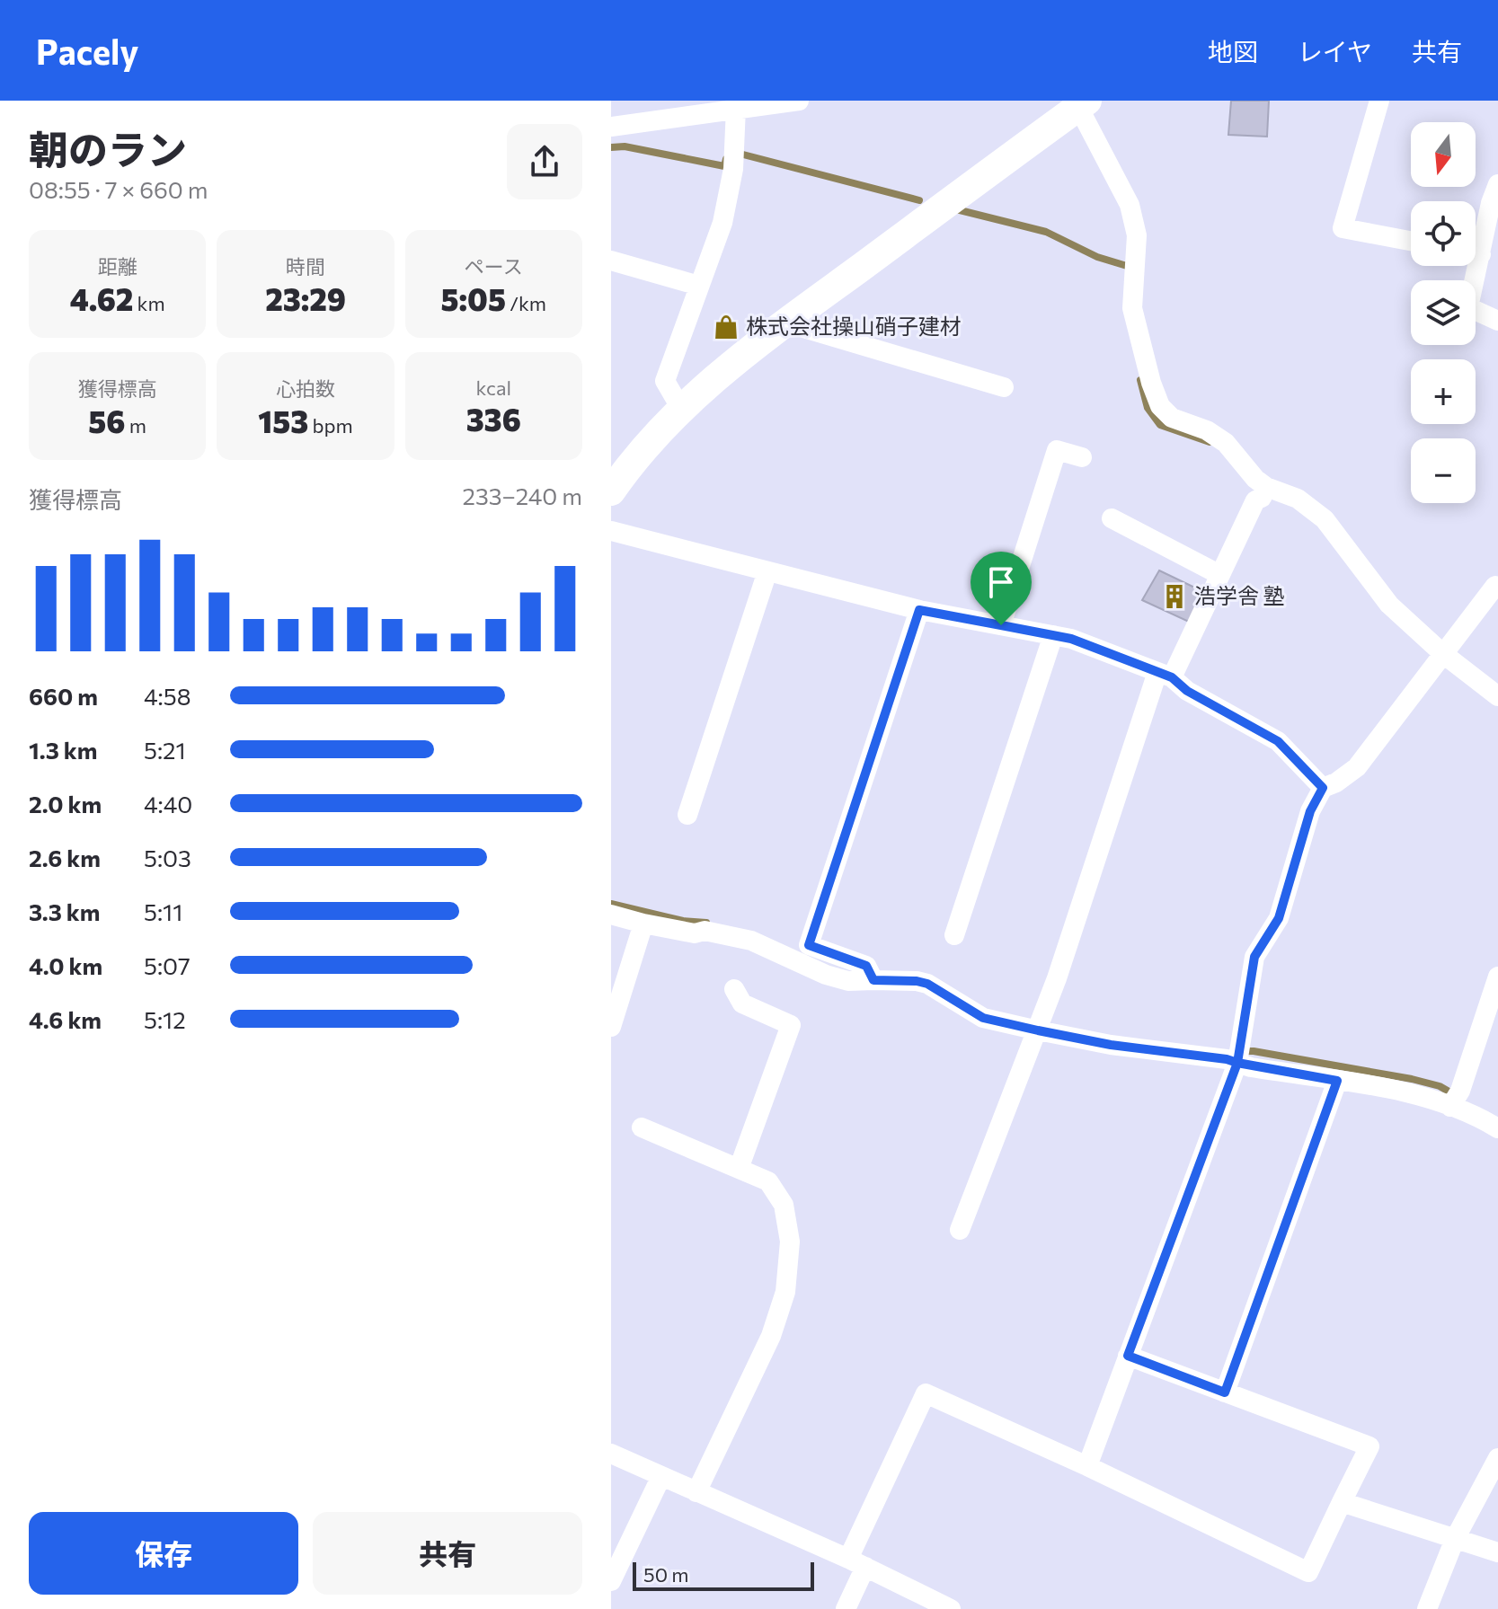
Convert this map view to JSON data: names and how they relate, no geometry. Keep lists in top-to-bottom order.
{
  "places": {
    "shop": ["株式会社操山硝子建材"],
    "building": ["浩学舎 塾"]
  },
  "scale_bar": "50 m",
  "north": "bottom",
  "page": {
    "header": "Pacely",
    "nav": ["地図", "レイヤ", "共有"],
    "heading": ["朝のラン", "08:55 · 7 × 660 m"],
    "map_buttons": ["+", "−"],
    "stats": [
      ["距離", "4.62 km"],
      ["時間", "23:29"],
      ["ペース", "5:05 /km"],
      ["獲得標高", "56 m"],
      ["心拍数", "153 bpm"],
      ["kcal", "336"]
    ],
    "chart": ["獲得標高", "233–240 m"],
    "list": [
      {
        "name": "660 m",
        "note": "4:58"
      },
      {
        "name": "1.3 km",
        "note": "5:21"
      },
      {
        "name": "2.0 km",
        "note": "4:40"
      },
      {
        "name": "2.6 km",
        "note": "5:03"
      },
      {
        "name": "3.3 km",
        "note": "5:11"
      },
      {
        "name": "4.0 km",
        "note": "5:07"
      },
      {
        "name": "4.6 km",
        "note": "5:12"
      }
    ],
    "buttons": ["保存", "共有"],
    "scale": "50 m"
  }
}
